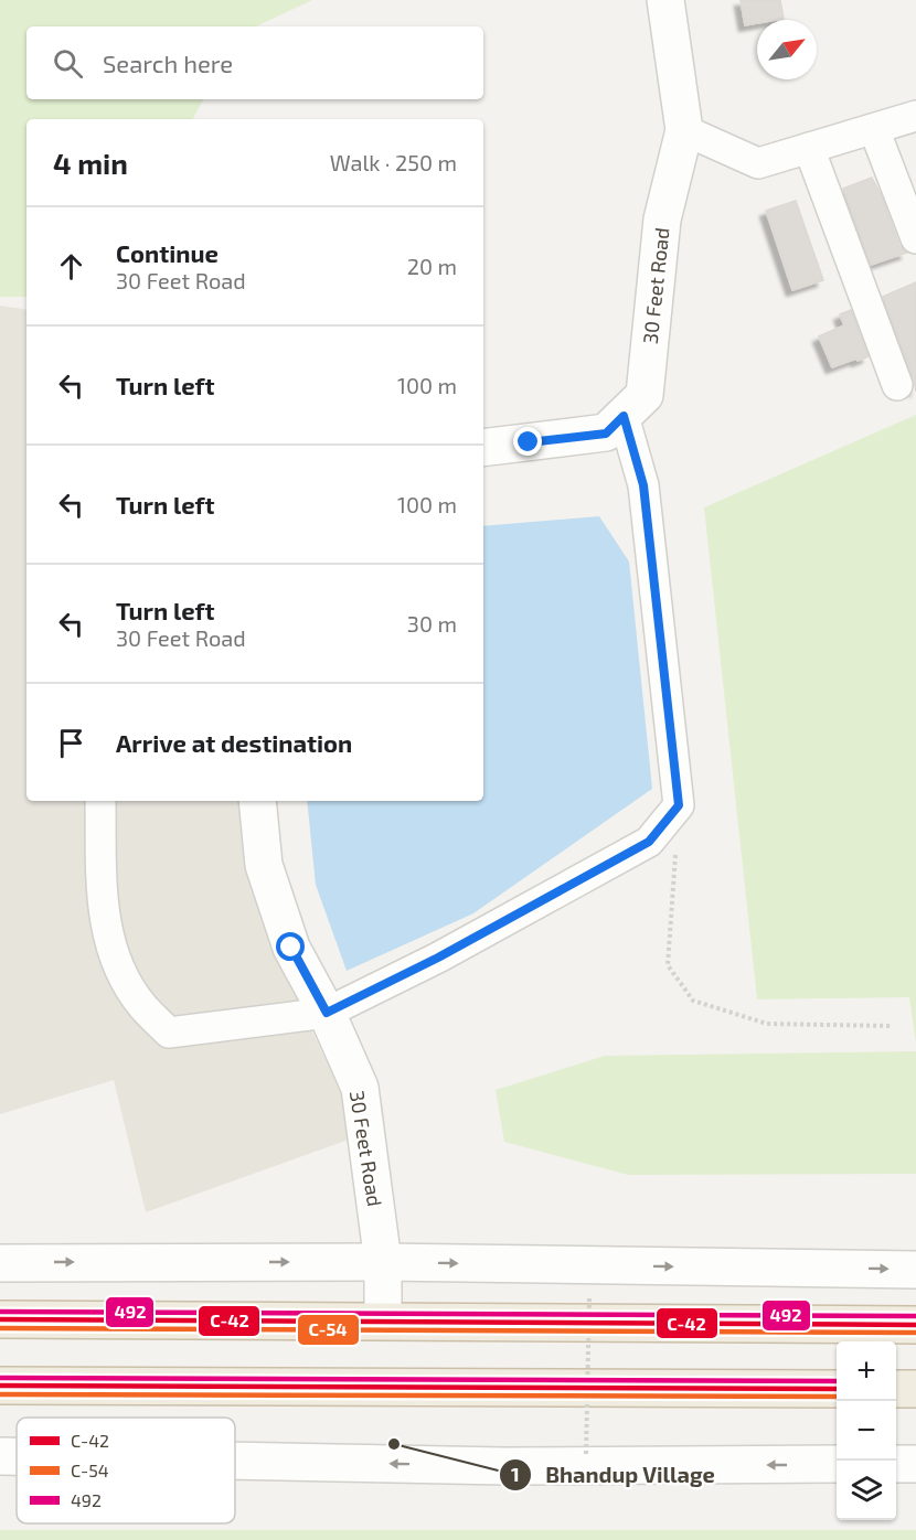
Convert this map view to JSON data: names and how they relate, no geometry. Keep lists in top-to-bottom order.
{
  "streets": {
    "street": ["30 Feet Road"]
  },
  "places": ["Bhandup Village"],
  "lines": ["transit line 492", "transit line C-42", "transit line C-54"],
  "legend": ["C-42", "C-54", "492"],
  "north": "top right",
  "page": {
    "search": "Search here",
    "heading": ["4 min", "Walk · 250 m"],
    "list": [
      ["Continue", "30 Feet Road", "20 m"],
      ["Turn left", "100 m"],
      ["Turn left", "100 m"],
      ["Turn left", "30 Feet Road", "30 m"],
      "Arrive at destination"
    ],
    "map_buttons": ["+", "−"]
  }
}
